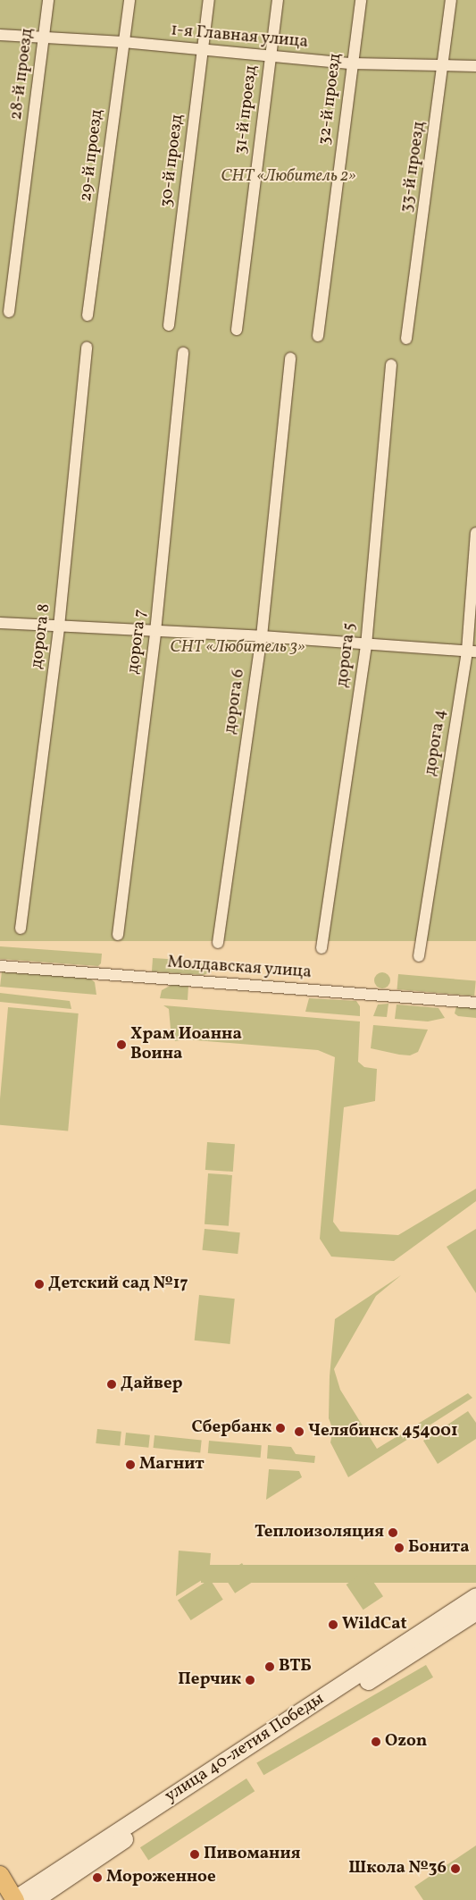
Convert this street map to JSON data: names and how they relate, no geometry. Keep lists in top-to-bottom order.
{
  "streets": {
    "street": [
      "1-я Главная улица",
      "28-й проезд",
      "32-й проезд",
      "31-й проезд",
      "29-й проезд",
      "30-й проезд",
      "33-й проезд",
      "дорога 8",
      "дорога 7",
      "дорога 5",
      "дорога 6",
      "дорога 4",
      "Молдавская улица",
      "улица 40-летия Победы"
    ]
  },
  "crossings": [
    ["1-я Главная улица", "28-й проезд"],
    ["1-я Главная улица", "32-й проезд"],
    ["1-я Главная улица", "31-й проезд"],
    ["1-я Главная улица", "29-й проезд"],
    ["1-я Главная улица", "30-й проезд"],
    ["1-я Главная улица", "33-й проезд"]
  ],
  "parks": ["СНТ «Любитель 2»", "СНТ «Любитель 3»"],
  "places": [
    "Храм Иоанна Воина",
    "Детский сад №17",
    "Дайвер",
    "Сбербанк",
    "Челябинск 454001",
    "Магнит",
    "Теплоизоляция",
    "Бонита",
    "WildCat",
    "ВТБ",
    "Перчик",
    "Ozon",
    "Пивомания",
    "Школа №36",
    "Мороженное"
  ]
}
